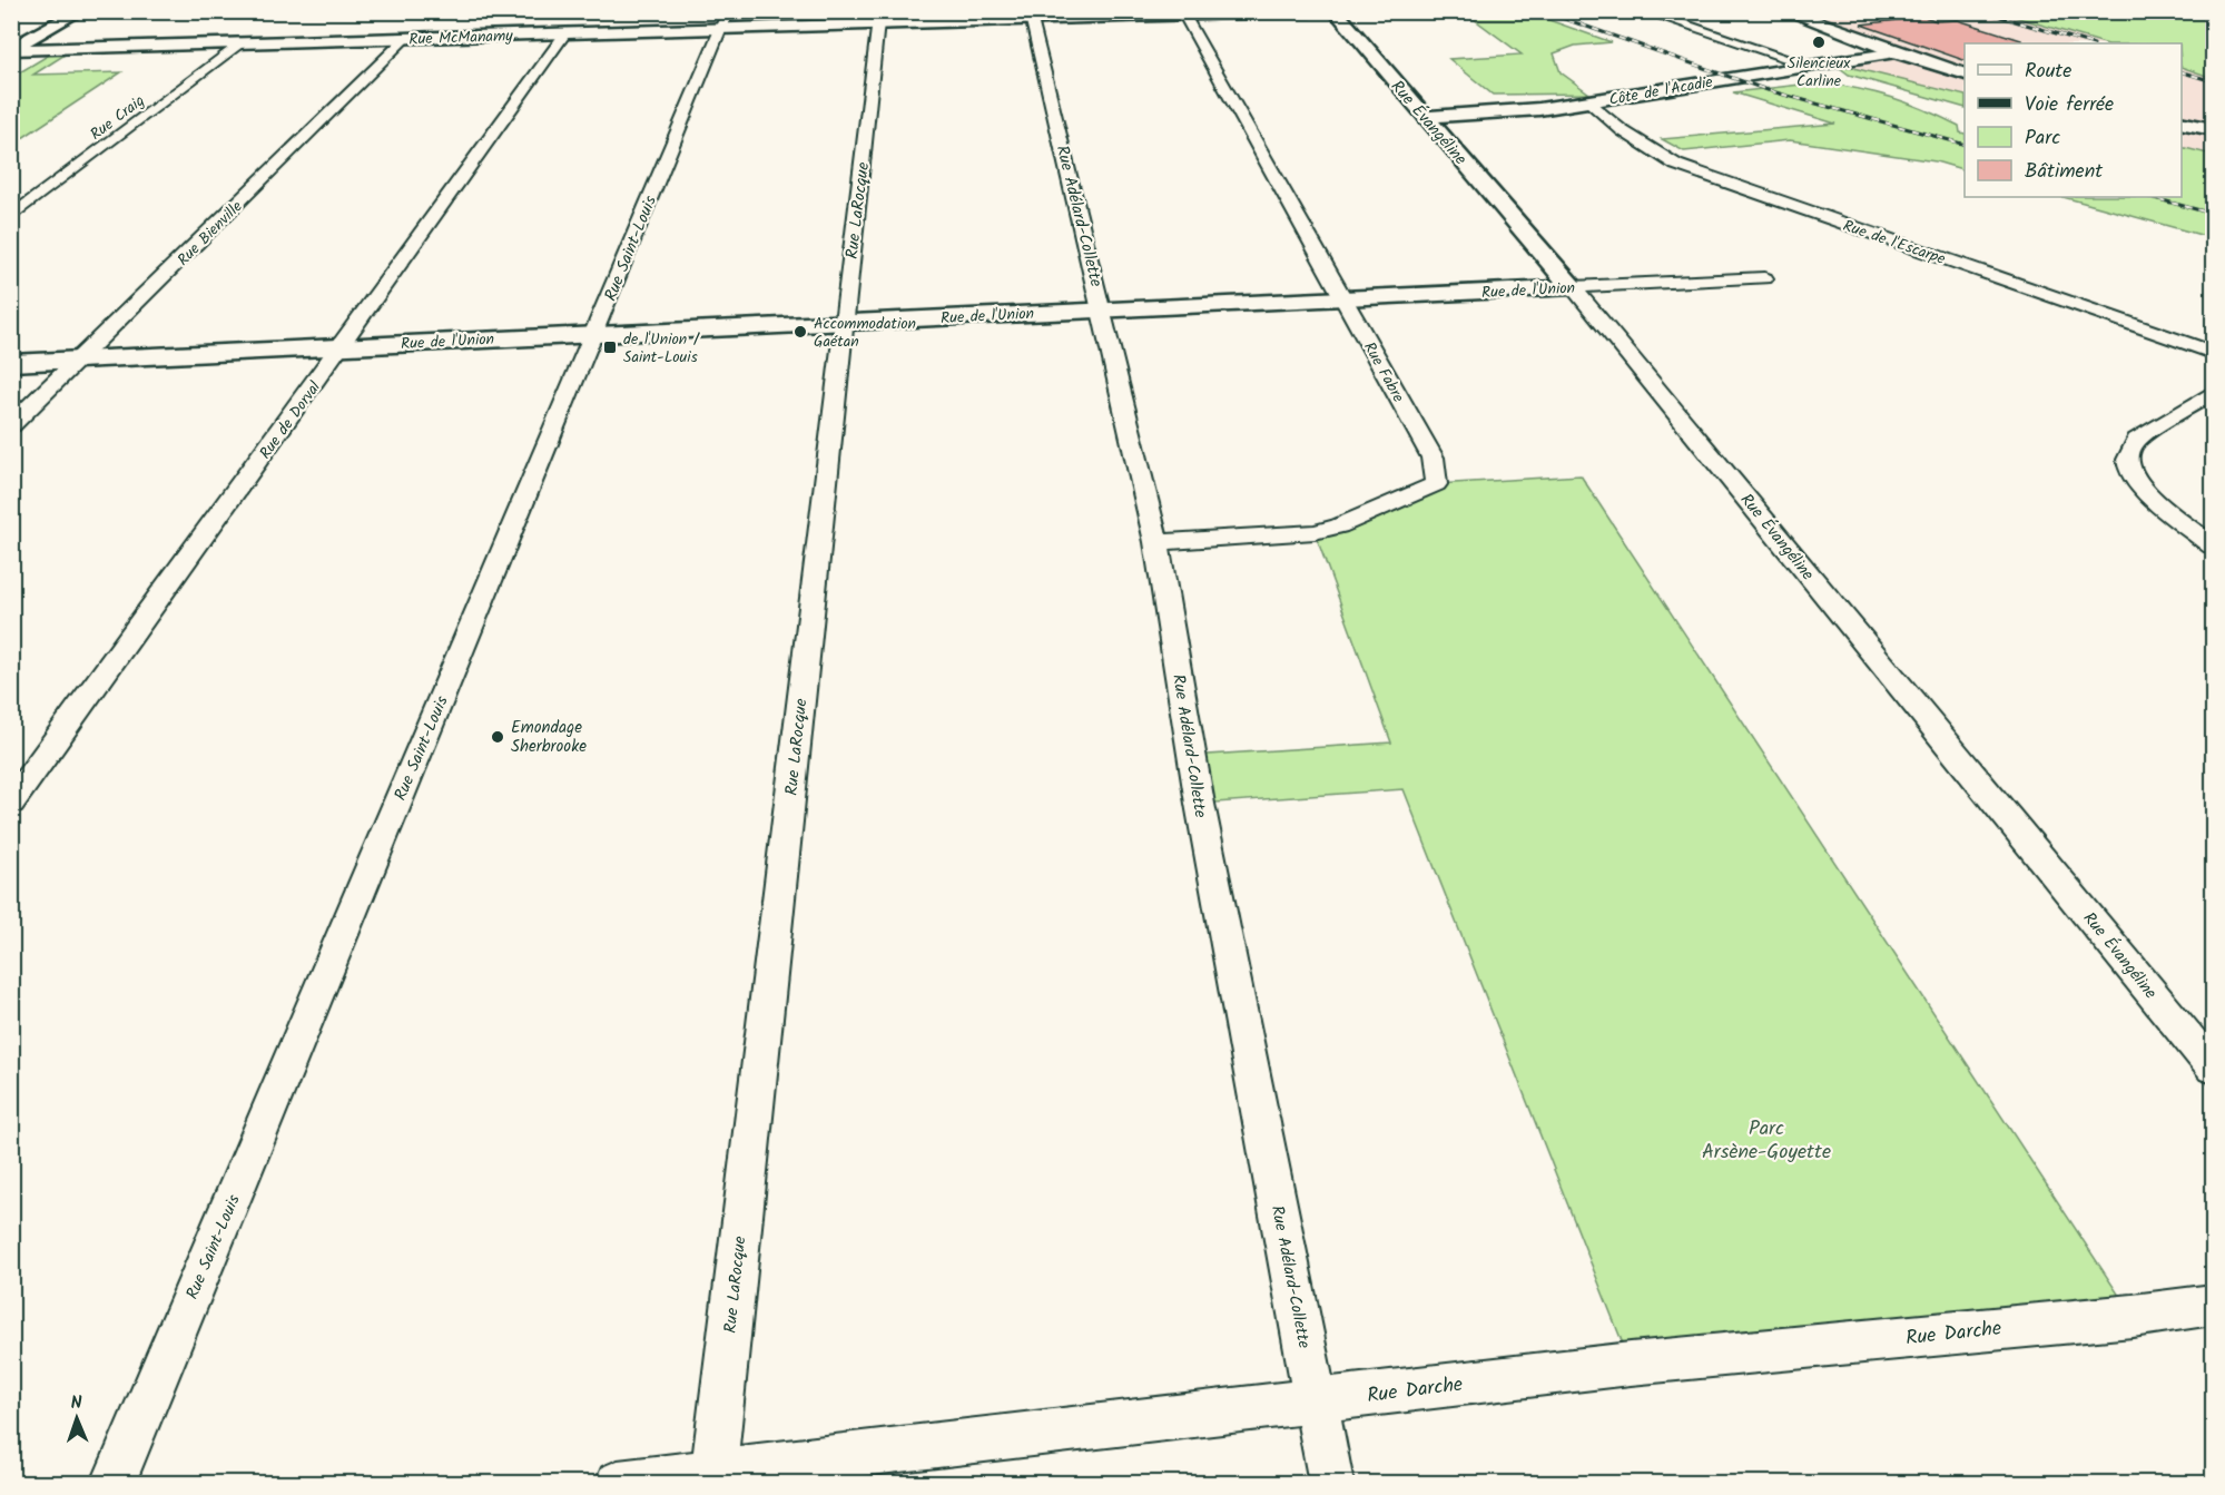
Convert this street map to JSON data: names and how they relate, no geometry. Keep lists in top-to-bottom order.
{
  "streets": {
    "street": [
      "Rue McManamy",
      "Côte de l'Acadie",
      "Rue Craig",
      "Rue Évangéline",
      "Rue LaRocque",
      "Rue Adélard-Collette",
      "Rue Bienville",
      "Rue de l'Escarpe",
      "Rue Saint-Louis",
      "Rue de l'Union",
      "Rue Fabre",
      "Rue de Dorval",
      "Rue Darche"
    ]
  },
  "crossings": [
    ["Rue McManamy", "Rue Craig"],
    ["Rue McManamy", "Rue LaRocque"],
    ["Rue McManamy", "Rue Adélard-Collette"],
    ["Rue McManamy", "Rue Bienville"],
    ["Rue McManamy", "Rue Saint-Louis"],
    ["Rue McManamy", "Rue Fabre"],
    ["Rue McManamy", "Rue de Dorval"],
    ["Côte de l'Acadie", "Rue Évangéline"],
    ["Côte de l'Acadie", "Rue de l'Escarpe"],
    ["Rue Évangéline", "Rue de l'Union"],
    ["Rue LaRocque", "Rue de l'Union"],
    ["Rue LaRocque", "Rue Darche"],
    ["Rue Adélard-Collette", "Rue de l'Union"],
    ["Rue Adélard-Collette", "Rue Fabre"],
    ["Rue Adélard-Collette", "Rue Darche"],
    ["Rue Bienville", "Rue de l'Union"],
    ["Rue Saint-Louis", "Rue de l'Union"],
    ["Rue de l'Union", "Rue Fabre"],
    ["Rue de l'Union", "Rue de Dorval"]
  ],
  "parks": ["Parc Arsène-Goyette"],
  "places": {
    "other": ["Silencieux Carline", "Accommodation Gaétan", "Emondage Sherbrooke"],
    "transit": ["de l'Union / Saint-Louis"]
  },
  "legend": [
    "Route",
    "Voie ferrée",
    "Parc",
    "Bâtiment"
  ],
  "north": "top"
}
